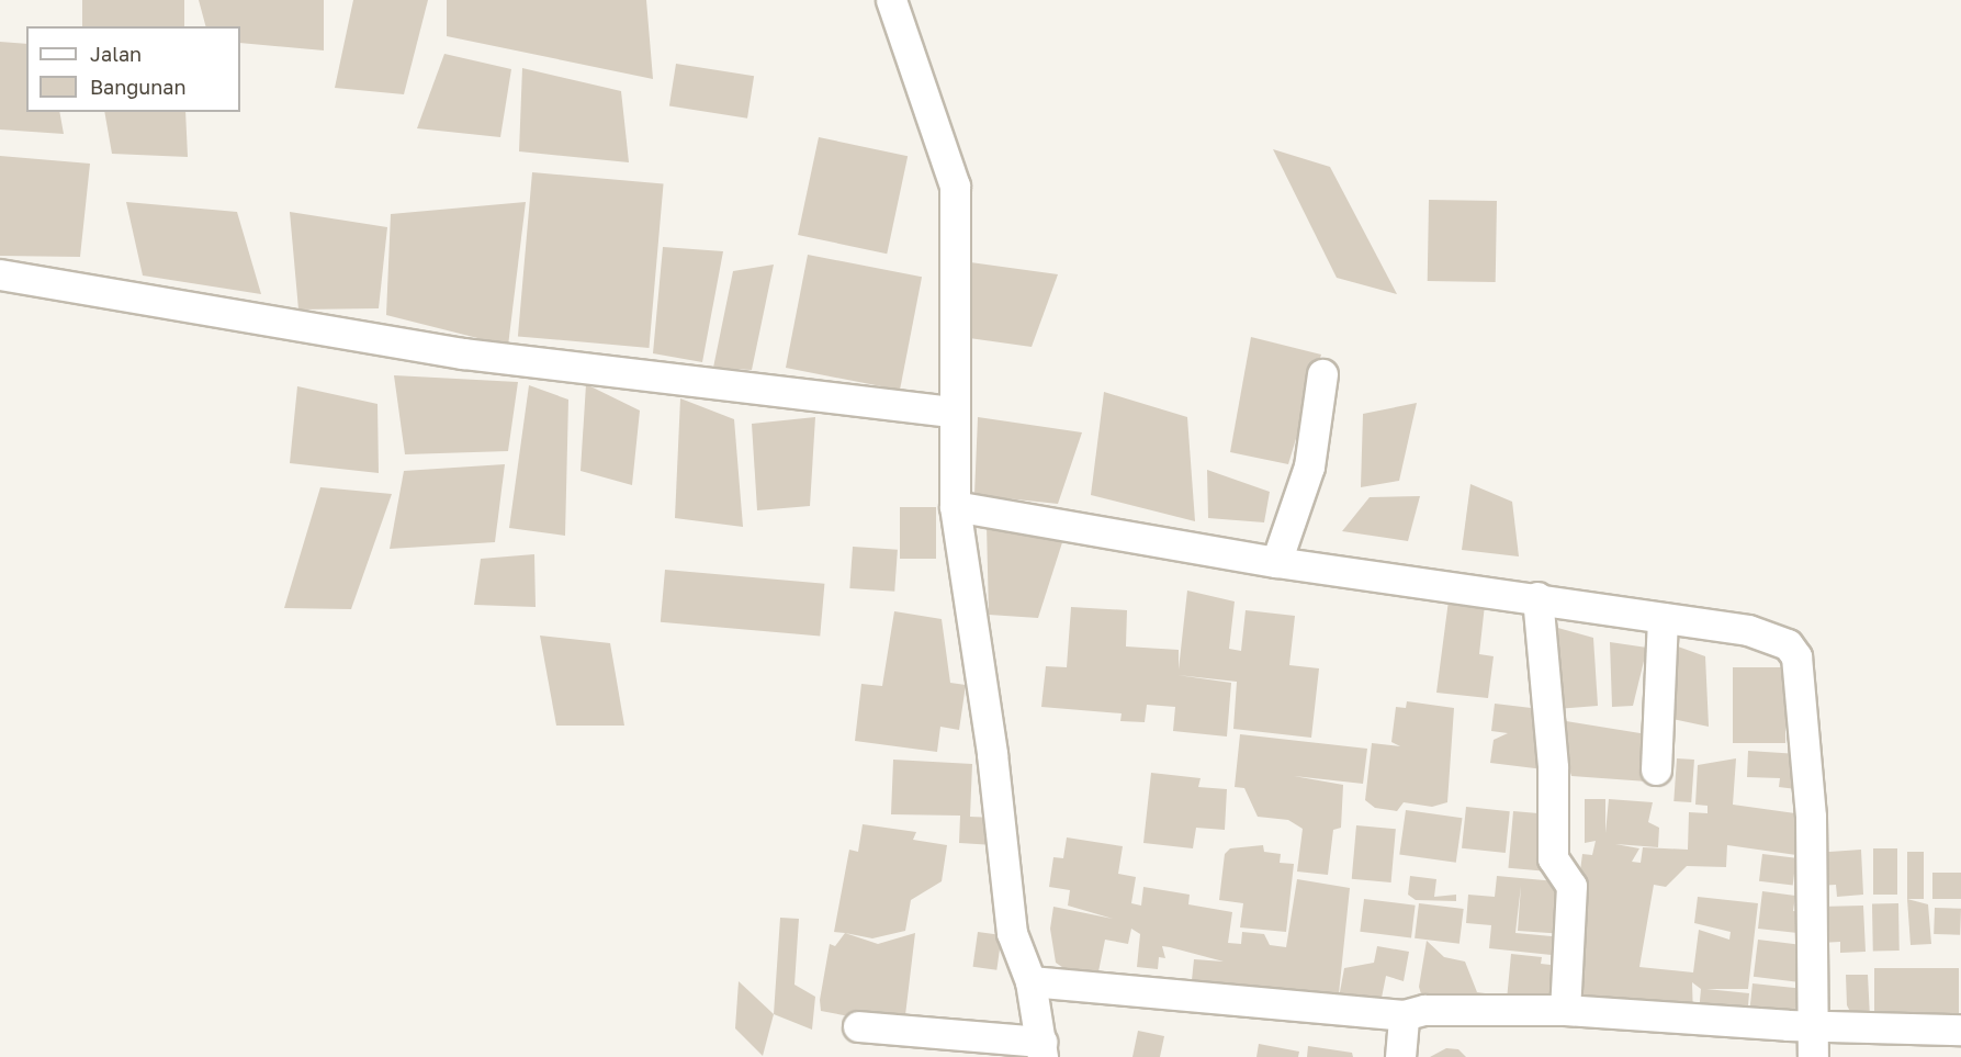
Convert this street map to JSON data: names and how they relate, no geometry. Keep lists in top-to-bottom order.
{
  "legend": ["Jalan", "Bangunan"]
}
